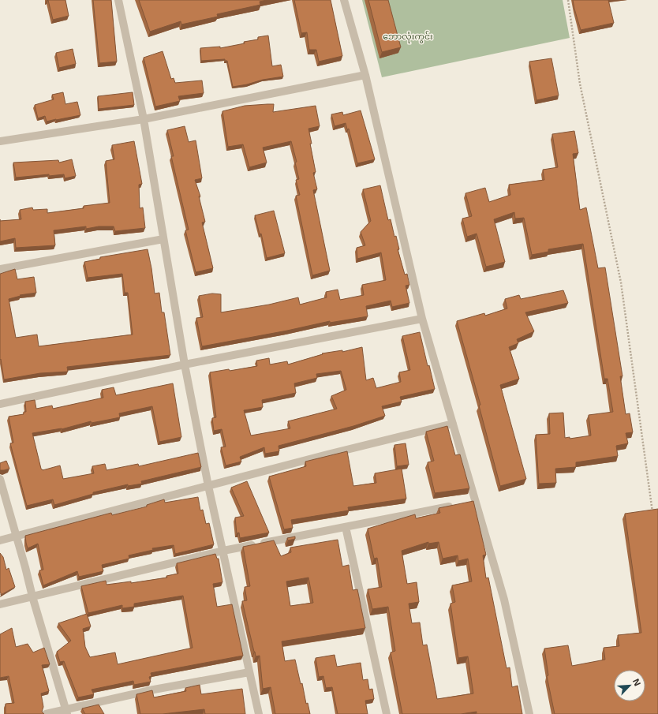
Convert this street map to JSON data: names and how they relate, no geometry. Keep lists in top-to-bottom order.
{
  "parks": ["ဘောလုံးကွင်း"],
  "north": "top right"
}
